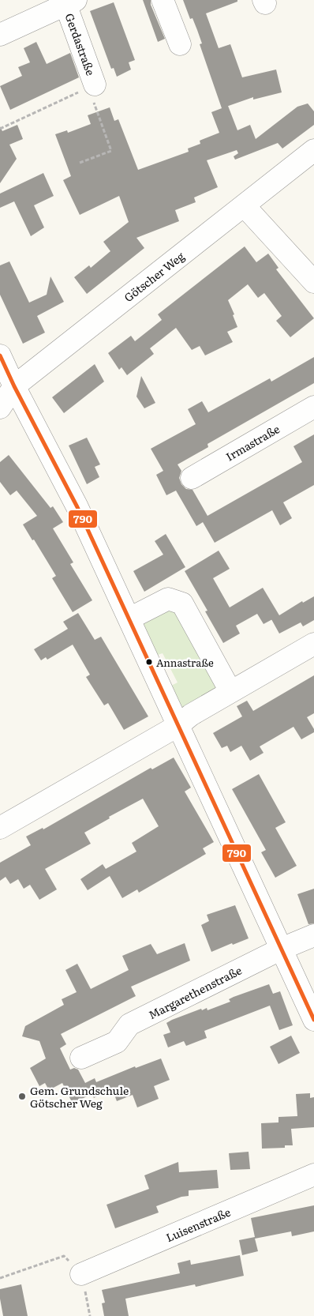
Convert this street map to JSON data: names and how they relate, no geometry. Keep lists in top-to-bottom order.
{
  "streets": {
    "street": [
      "Gerdastraße",
      "Götscher Weg",
      "Irmastraße",
      "Margarethenstraße",
      "Luisenstraße"
    ]
  },
  "places": ["Annastraße", "Gem. Grundschule Götscher Weg"],
  "lines": ["transit line 790"]
}
